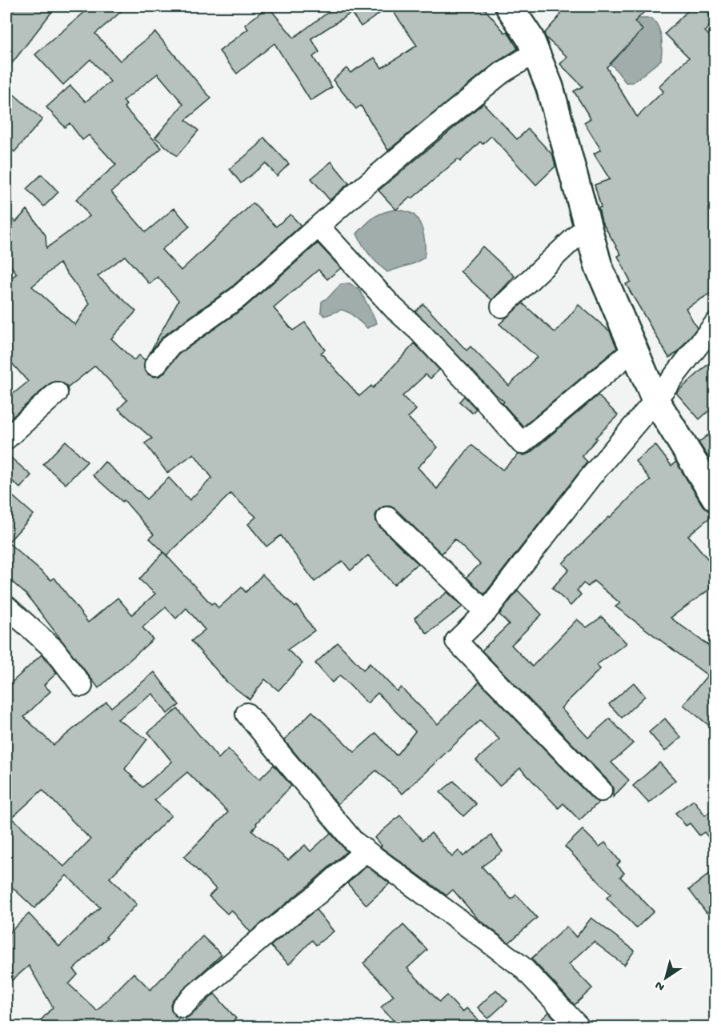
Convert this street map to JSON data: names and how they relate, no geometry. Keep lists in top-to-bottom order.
{
  "north": "bottom left"
}
